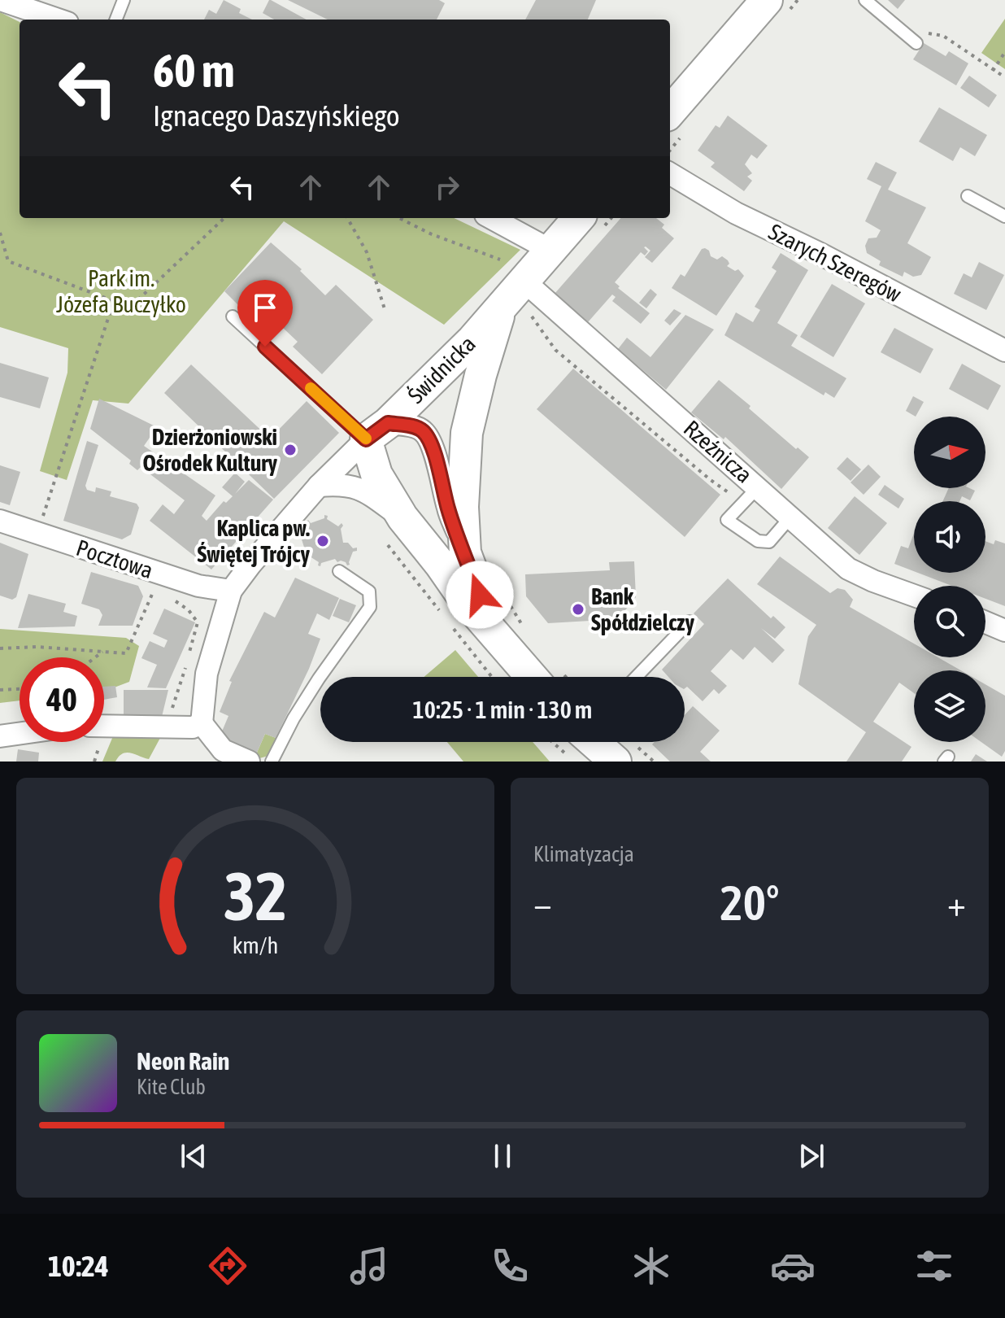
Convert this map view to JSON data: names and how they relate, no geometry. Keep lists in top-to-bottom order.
{
  "streets": {
    "street": [
      "Szarych Szeregów",
      "Świdnicka",
      "Rzeźnicza",
      "Pocztowa"
    ]
  },
  "crossings": [
    ["Świdnicka", "Rzeźnicza"],
    ["Świdnicka", "Pocztowa"]
  ],
  "parks": ["Park im. Józefa Buczyłko"],
  "places": ["Dzierżoniowski Ośrodek Kultury", "Kaplica pw. Świętej Trójcy", "Bank Spółdzielczy"],
  "north": "right",
  "page": {
    "turn": ["60 m", "Ignacego Daszyńskiego"],
    "limit": "40",
    "trip": "10:25 · 1 min · 130 m",
    "tile": "Klimatyzacja",
    "heat": ["−", "20°", "+"],
    "song": ["Neon Rain", "Kite Club"],
    "tabs": "10:24",
    "gauge": ["32", "km/h"]
  }
}
